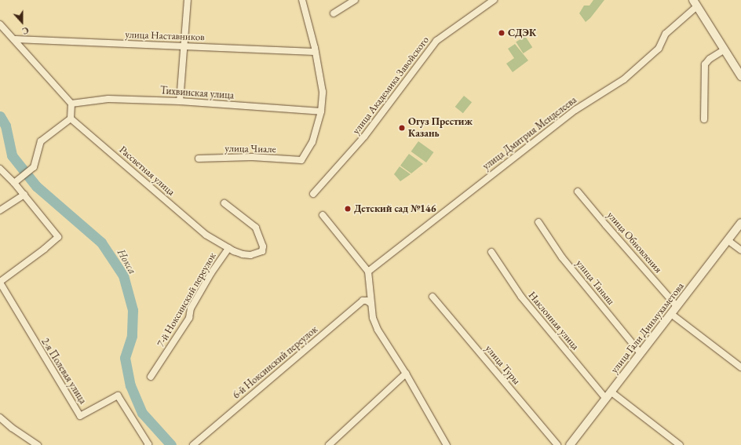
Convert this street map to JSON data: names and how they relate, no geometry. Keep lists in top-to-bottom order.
{
  "streets": {
    "street": [
      "улица Наставников",
      "улица Академика Завойского",
      "Тихвинская улица",
      "улица Дмитрия Менделеева",
      "улица Чиале",
      "Рассветная улица",
      "улица Обновления",
      "улица Таныш",
      "7-й Ноксинский переулок",
      "Наклонная улица",
      "улица Гали Динмухаметова",
      "6-й Ноксинский переулок",
      "улица Туры",
      "2-я Полевая улица"
    ]
  },
  "crossings": [
    ["Тихвинская улица", "улица Чиале"],
    ["Рассветная улица", "7-й Ноксинский переулок"],
    ["улица Обновления", "улица Гали Динмухаметова"],
    ["улица Таныш", "улица Гали Динмухаметова"],
    ["Наклонная улица", "улица Гали Динмухаметова"]
  ],
  "water": ["Нокса"],
  "places": ["СДЭК", "Огуз Престиж Казань", "Детский сад №146"],
  "north": "bottom"
}
